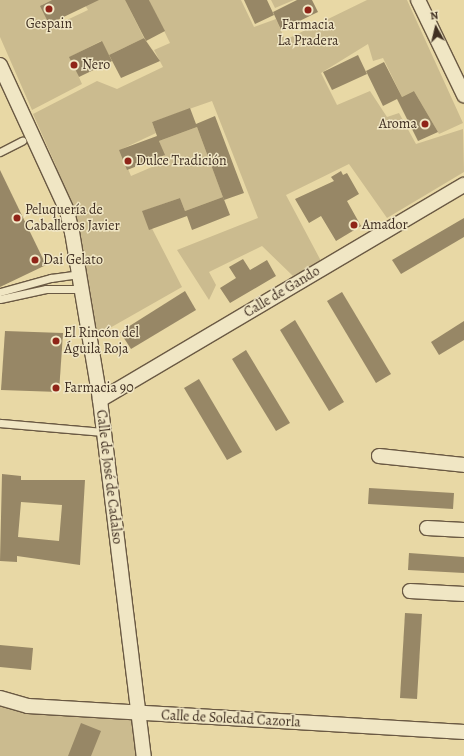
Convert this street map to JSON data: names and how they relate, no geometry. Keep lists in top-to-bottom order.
{
  "streets": {
    "street": ["Calle de Gando", "Calle de José de Cadalso", "Calle de Soledad Cazorla"]
  },
  "crossings": [
    ["Calle de Gando", "Calle de José de Cadalso"],
    ["Calle de José de Cadalso", "Calle de Soledad Cazorla"]
  ],
  "places": [
    "Gespain",
    "Farmacia La Pradera",
    "Nero",
    "Aroma",
    "Dulce Tradición",
    "Peluquería de Caballeros Javier",
    "Amador",
    "Dai Gelato",
    "El Rincón del Águila Roja",
    "Farmacia 90"
  ],
  "north": "top"
}
